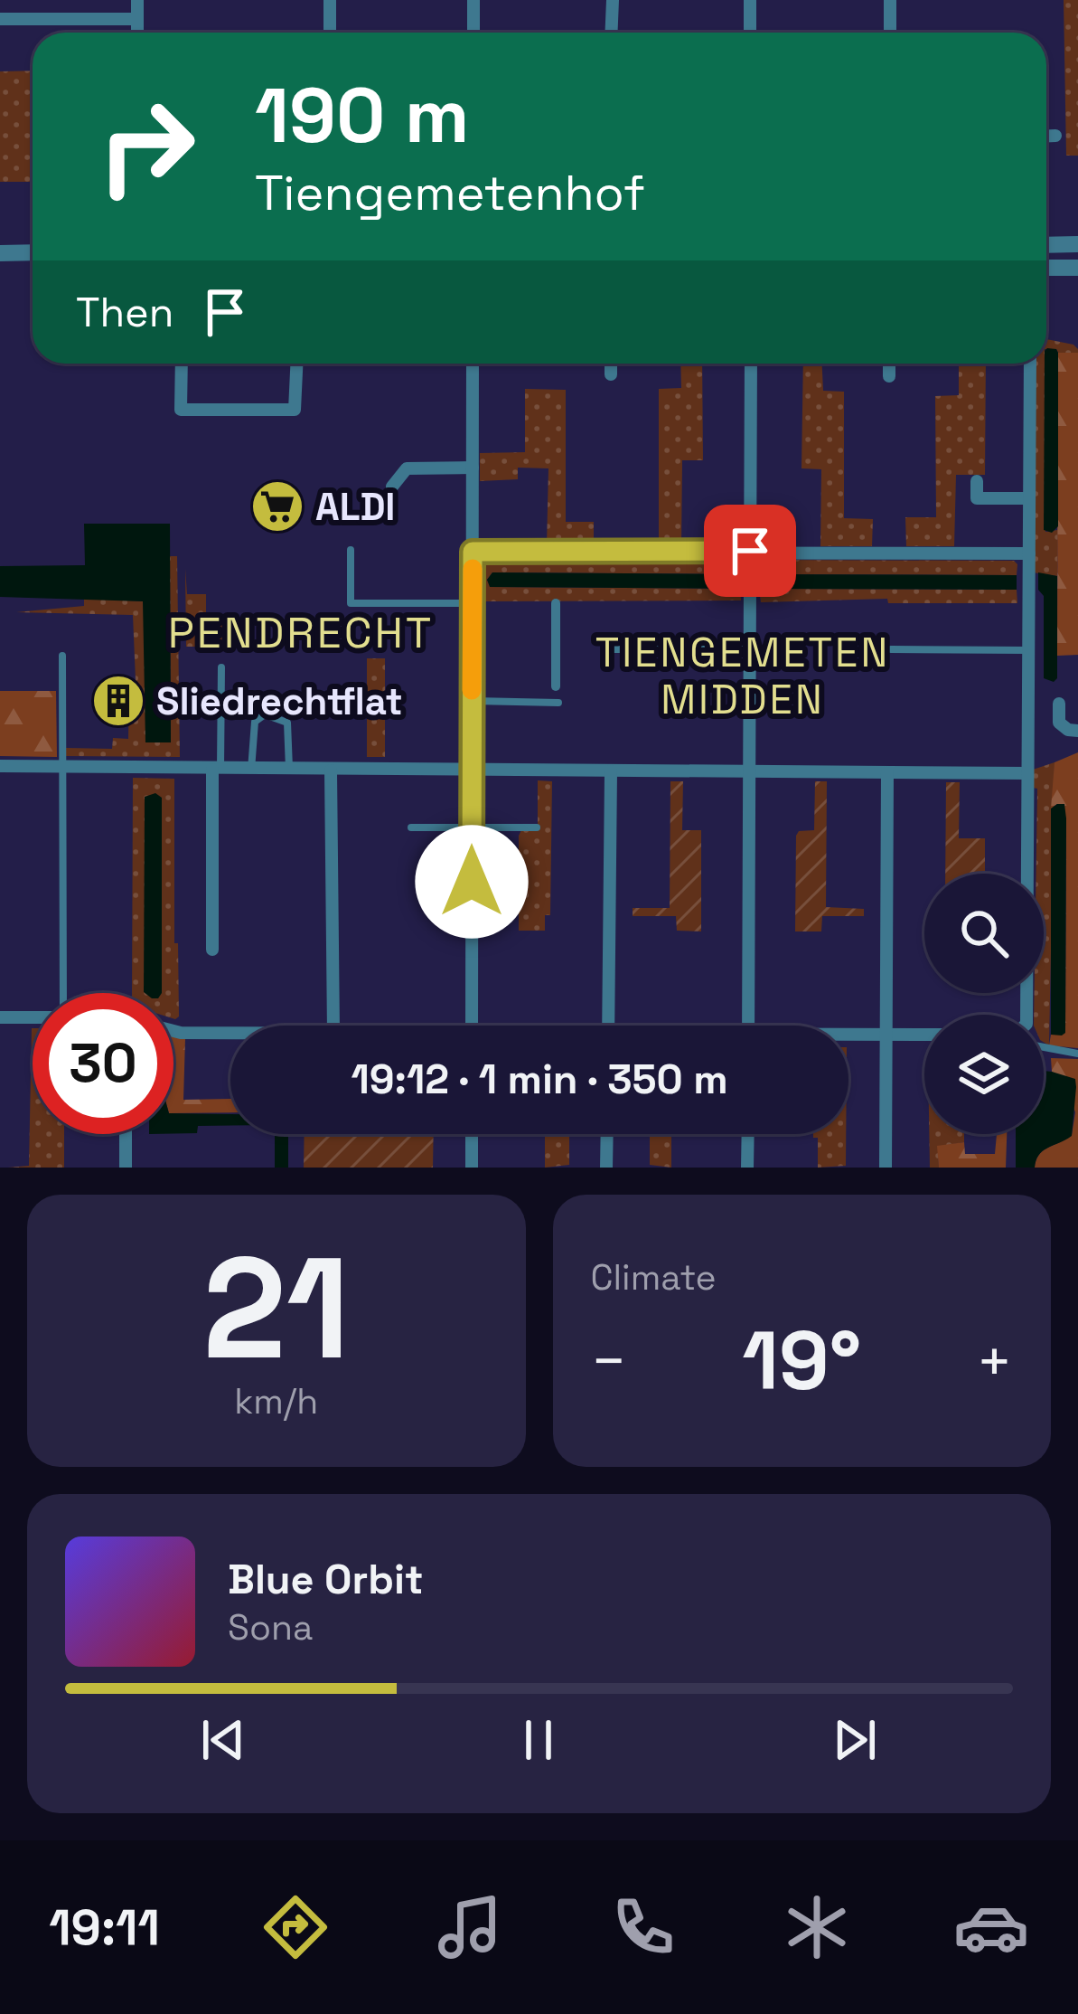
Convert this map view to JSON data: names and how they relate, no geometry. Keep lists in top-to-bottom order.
{
  "districts": ["PENDRECHT", "TIENGEMETEN MIDDEN"],
  "places": {
    "supermarket": ["ALDI"],
    "building": ["Sliedrechtflat"]
  },
  "page": {
    "turn": ["190 m", "Tiengemetenhof"],
    "then": "Then",
    "limit": "30",
    "trip": "19:12 · 1 min · 350 m",
    "tile": [
      ["21", "km/h"],
      "Climate"
    ],
    "heat": ["−", "19°", "+"],
    "song": ["Blue Orbit", "Sona"],
    "tabs": "19:11"
  }
}
